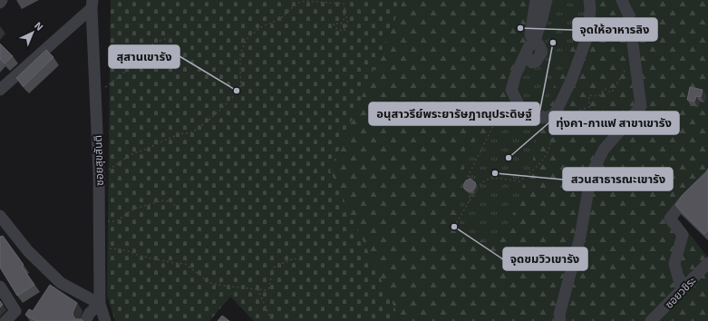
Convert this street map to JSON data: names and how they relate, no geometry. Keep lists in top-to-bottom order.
{
  "streets": {
    "street": ["ซอยสุขสันติ", "ซอยวชิระ"]
  },
  "places": [
    "จุดให้อาหารลิง",
    "อนุสาวรีย์พระยารัษฎาณุประดิษฐ์",
    "สุสานเขารัง",
    "ทุ่งคา-กาแฟ สาขาเขารัง",
    "สวนสาธารณะเขารัง",
    "จุดชมวิวเขารัง"
  ],
  "north": "top right"
}
